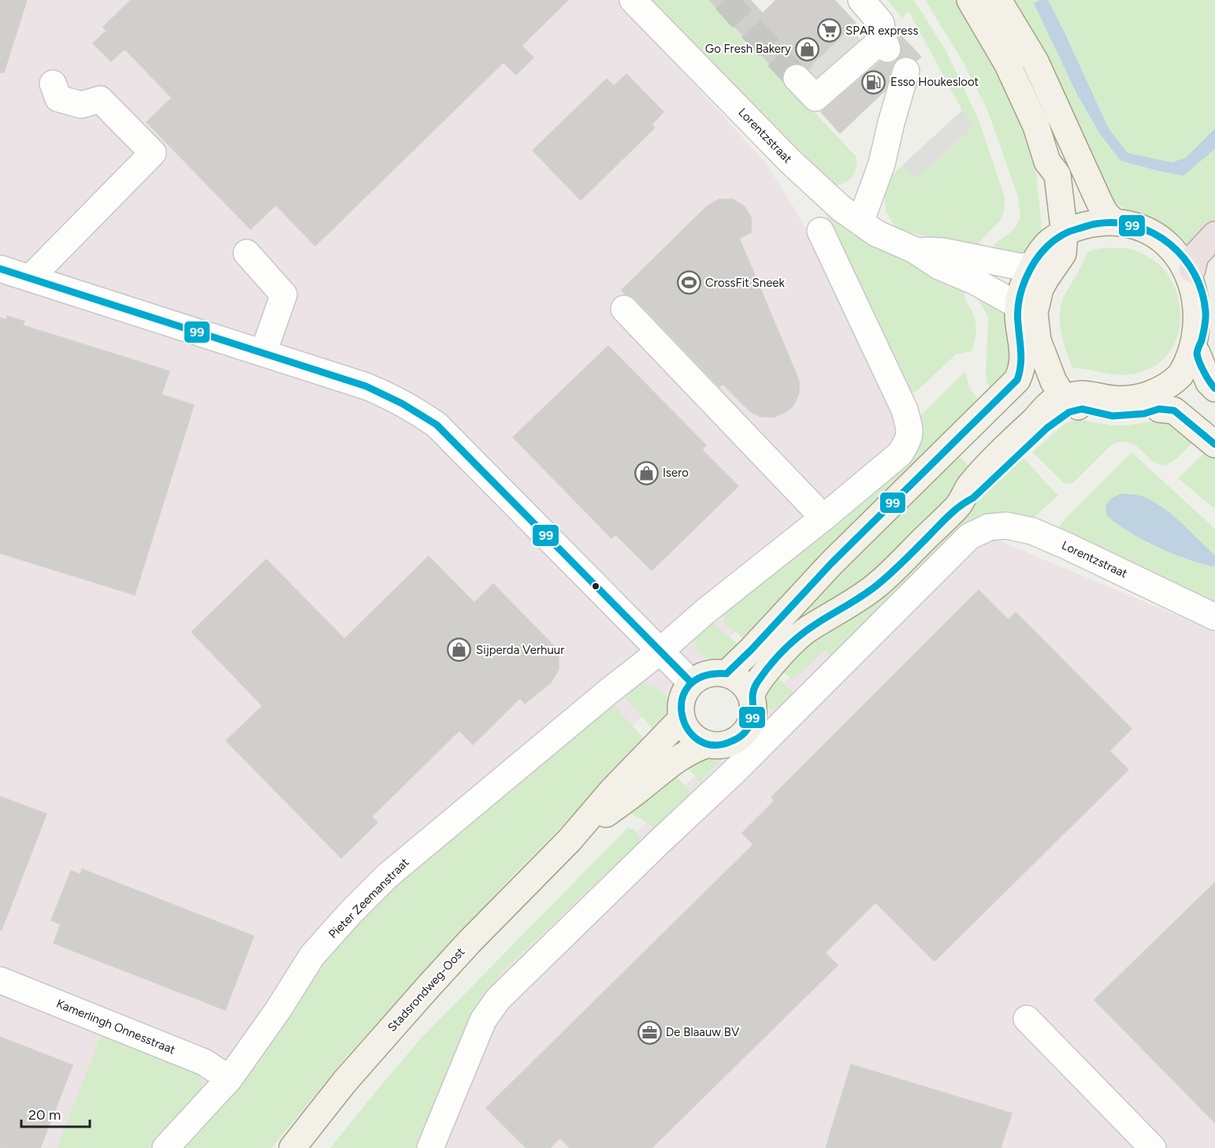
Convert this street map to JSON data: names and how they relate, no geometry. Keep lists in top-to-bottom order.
{
  "streets": {
    "main road": ["Stadsrondweg-Oost"],
    "street": ["Lorentzstraat", "Pieter Zeemanstraat", "Kamerlingh Onnesstraat"]
  },
  "crossings": [
    ["Pieter Zeemanstraat", "Kamerlingh Onnesstraat"]
  ],
  "places": {
    "supermarket": ["SPAR express"],
    "shop": ["Go Fresh Bakery", "Isero", "Sijperda Verhuur"],
    "fuel station": ["Esso Houkesloot"],
    "sports": ["CrossFit Sneek"],
    "office": ["De Blaauw BV"]
  },
  "lines": ["transit line 99"],
  "scale_bar": "20 m"
}
